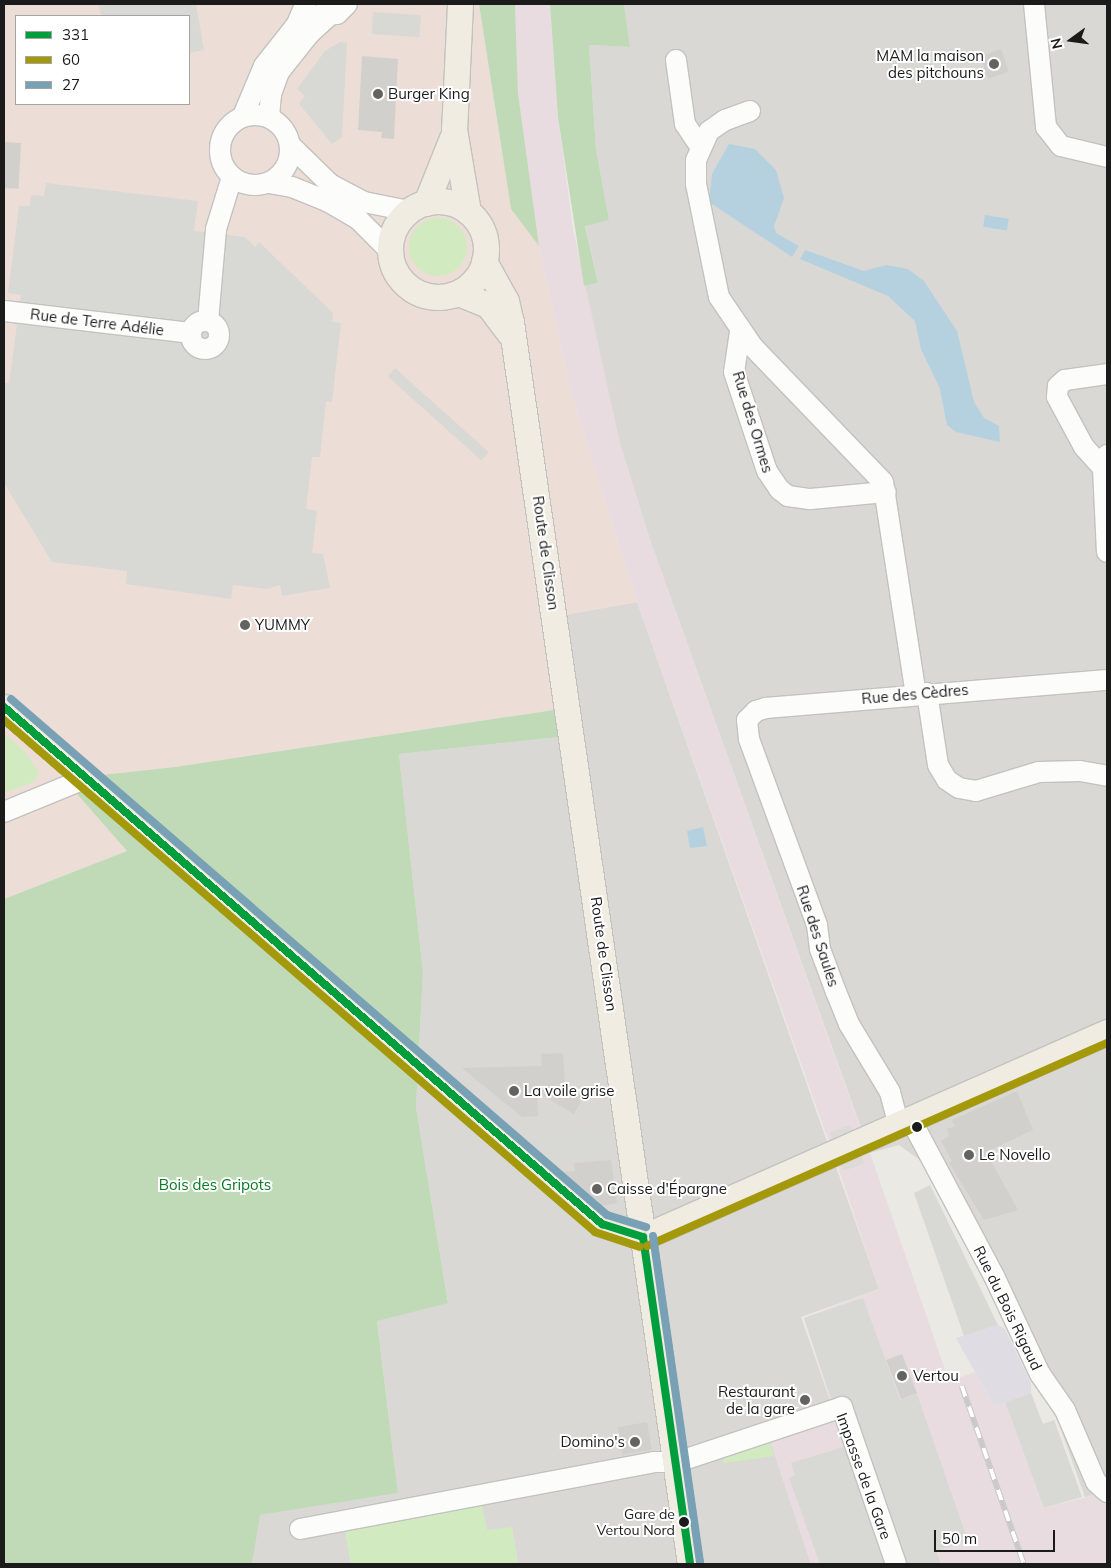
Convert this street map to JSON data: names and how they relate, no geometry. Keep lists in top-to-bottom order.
{
  "streets": {
    "main road": ["Route de Clisson"],
    "street": [
      "Rue de Terre Adélie",
      "Rue des Ormes",
      "Rue des Cèdres",
      "Rue des Saules",
      "Rue du Bois Rigaud",
      "Impasse de la Gare"
    ]
  },
  "crossings": [
    ["Rue des Ormes", "Rue des Cèdres"],
    ["Route de Clisson", "Impasse de la Gare"],
    ["Rue des Cèdres", "Rue des Saules"],
    ["Rue des Saules", "Rue du Bois Rigaud"]
  ],
  "parks": ["Bois des Gripots"],
  "places": [
    "MAM la maison des pitchouns",
    "Burger King",
    "YUMMY",
    "La voile grise",
    "Le Novello",
    "Caisse d'Épargne",
    "Vertou",
    "Restaurant de la gare",
    "Domino's",
    "Gare de Vertou Nord"
  ],
  "lines": ["transit line 27", "transit line 331", "transit line 60"],
  "legend": ["331", "60", "27"],
  "scale_bar": "50 m",
  "north": "left"
}
